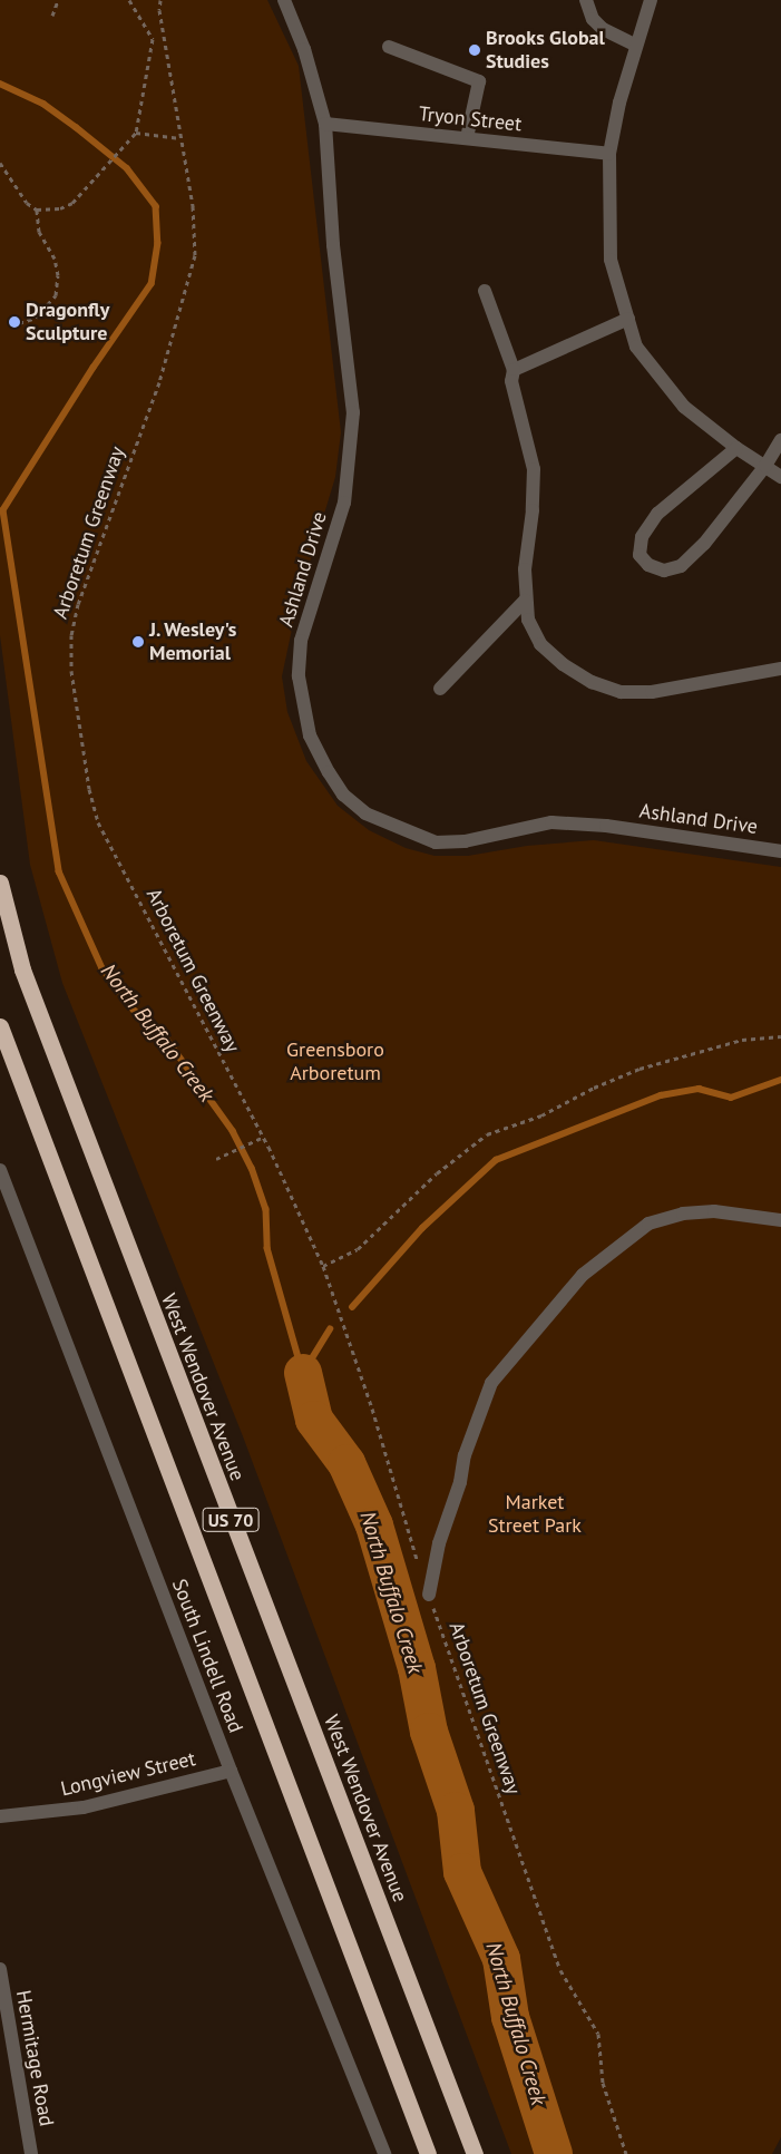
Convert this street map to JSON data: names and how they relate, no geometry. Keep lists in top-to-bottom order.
{
  "streets": {
    "highway": ["West Wendover Avenue", "US 70"],
    "street": [
      "Tryon Street",
      "Ashland Drive",
      "South Lindell Road",
      "Longview Street",
      "Hermitage Road"
    ],
    "path": ["Arboretum Greenway"]
  },
  "crossings": [
    ["Tryon Street", "Ashland Drive"],
    ["South Lindell Road", "Longview Street"]
  ],
  "water": ["North Buffalo Creek"],
  "parks": ["Greensboro Arboretum", "Market Street Park"],
  "places": ["Brooks Global Studies", "Dragonfly Sculpture", "J. Wesley's Memorial"]
}
